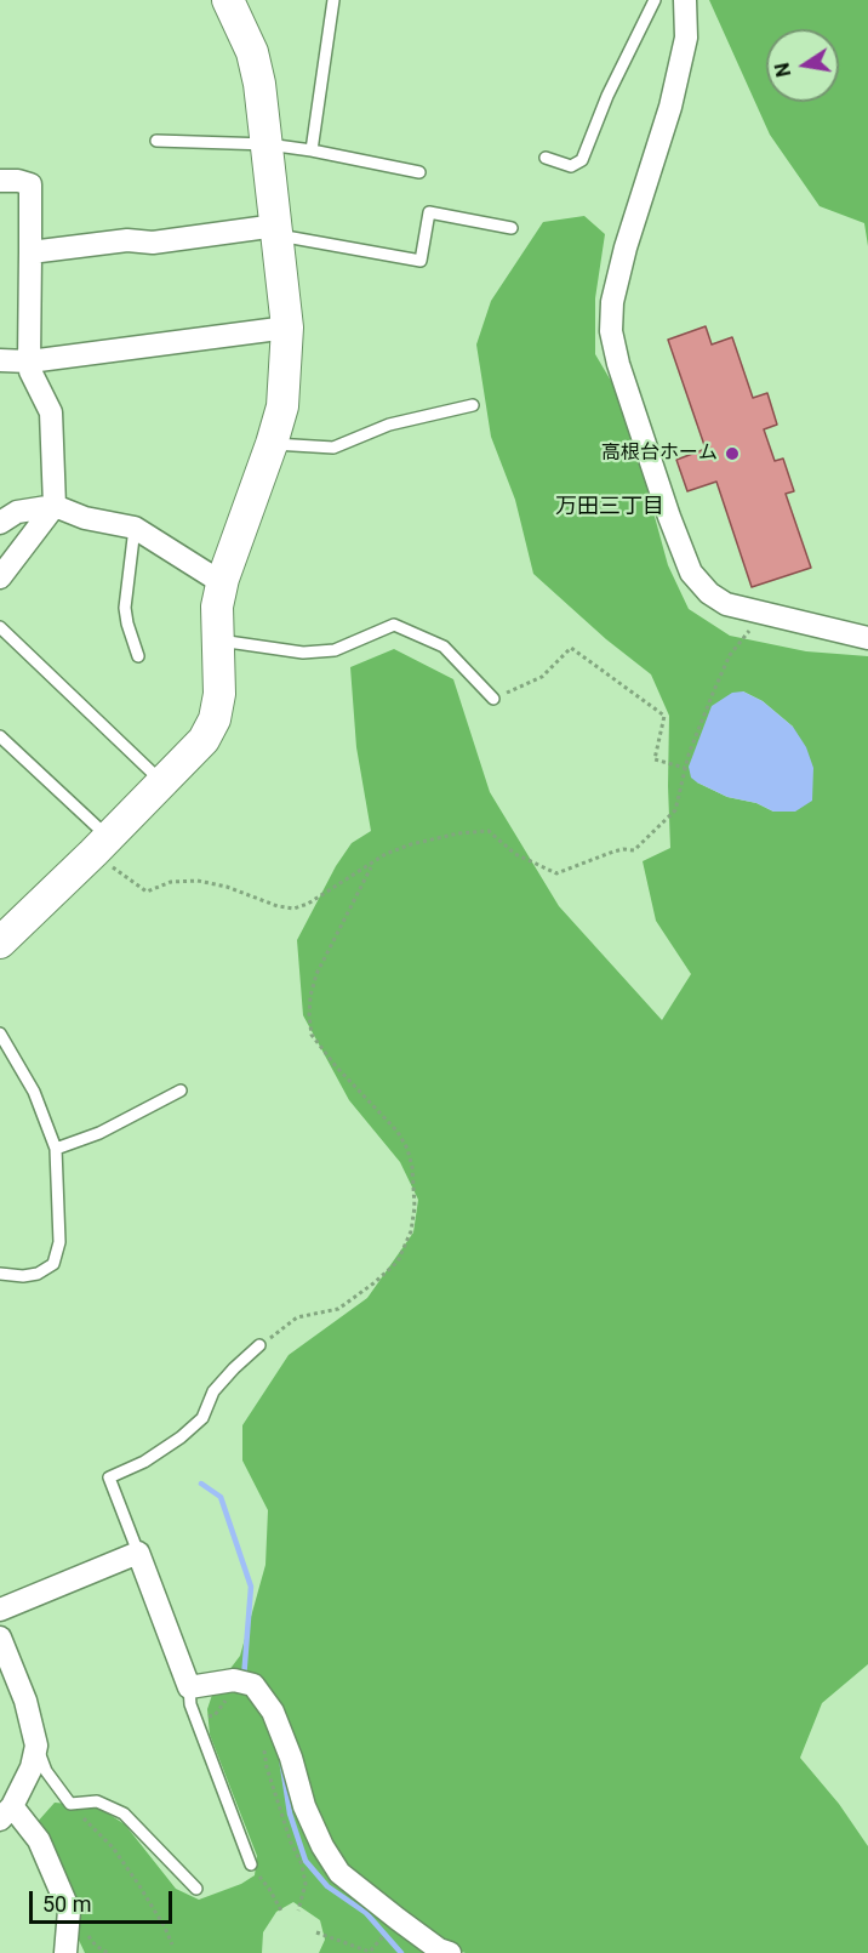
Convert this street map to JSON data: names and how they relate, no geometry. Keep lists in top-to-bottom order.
{
  "districts": ["万田三丁目"],
  "places": ["高根台ホーム"],
  "scale_bar": "50 m",
  "north": "left"
}
